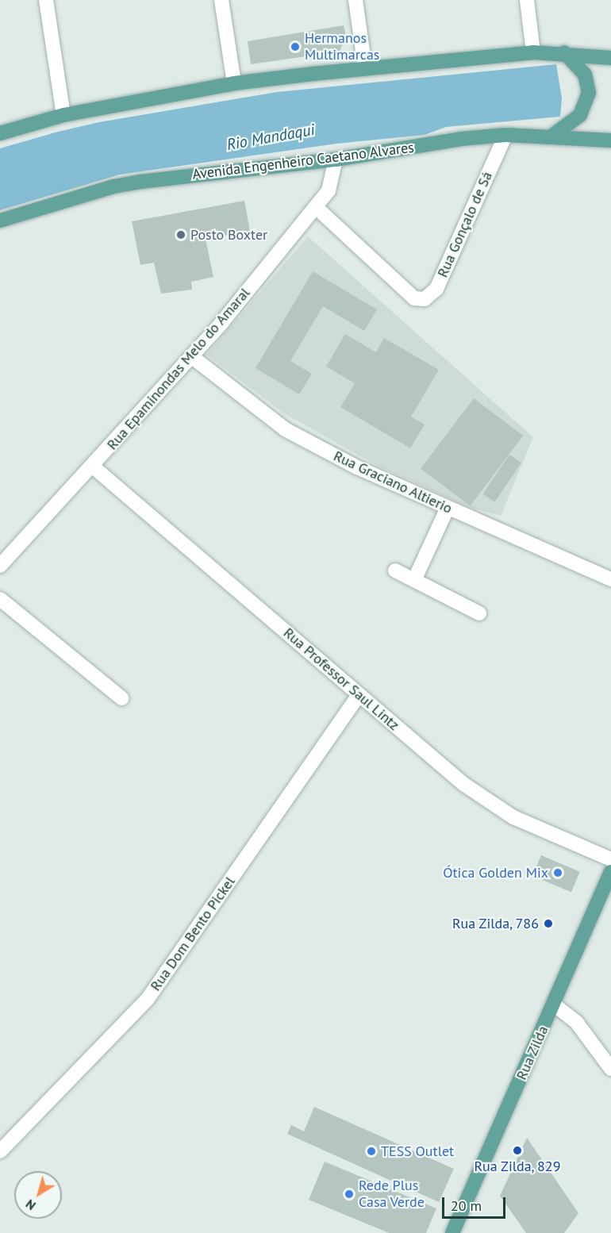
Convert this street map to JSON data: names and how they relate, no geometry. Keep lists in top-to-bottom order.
{
  "streets": {
    "main road": ["Avenida Engenheiro Caetano Alvares", "Rua Zilda"],
    "street": [
      "Rua Gonçalo de Sá",
      "Rua Epaminondas Melo do Amaral",
      "Rua Graciano Altierio",
      "Rua Professor Saul Lintz",
      "Rua Dom Bento Pickel"
    ]
  },
  "crossings": [
    ["Avenida Engenheiro Caetano Alvares", "Rua Gonçalo de Sá"],
    ["Avenida Engenheiro Caetano Alvares", "Rua Epaminondas Melo do Amaral"],
    ["Rua Gonçalo de Sá", "Rua Epaminondas Melo do Amaral"],
    ["Rua Epaminondas Melo do Amaral", "Rua Graciano Altierio"],
    ["Rua Epaminondas Melo do Amaral", "Rua Professor Saul Lintz"],
    ["Rua Professor Saul Lintz", "Rua Dom Bento Pickel"]
  ],
  "water": ["Rio Mandaqui"],
  "places": [
    "Hermanos Multimarcas",
    "Posto Boxter",
    "Ótica Golden Mix",
    "Rua Zilda, 786",
    "Rua Zilda, 829",
    "TESS Outlet",
    "Rede Plus Casa Verde"
  ],
  "scale_bar": "20 m",
  "north": "bottom left"
}
